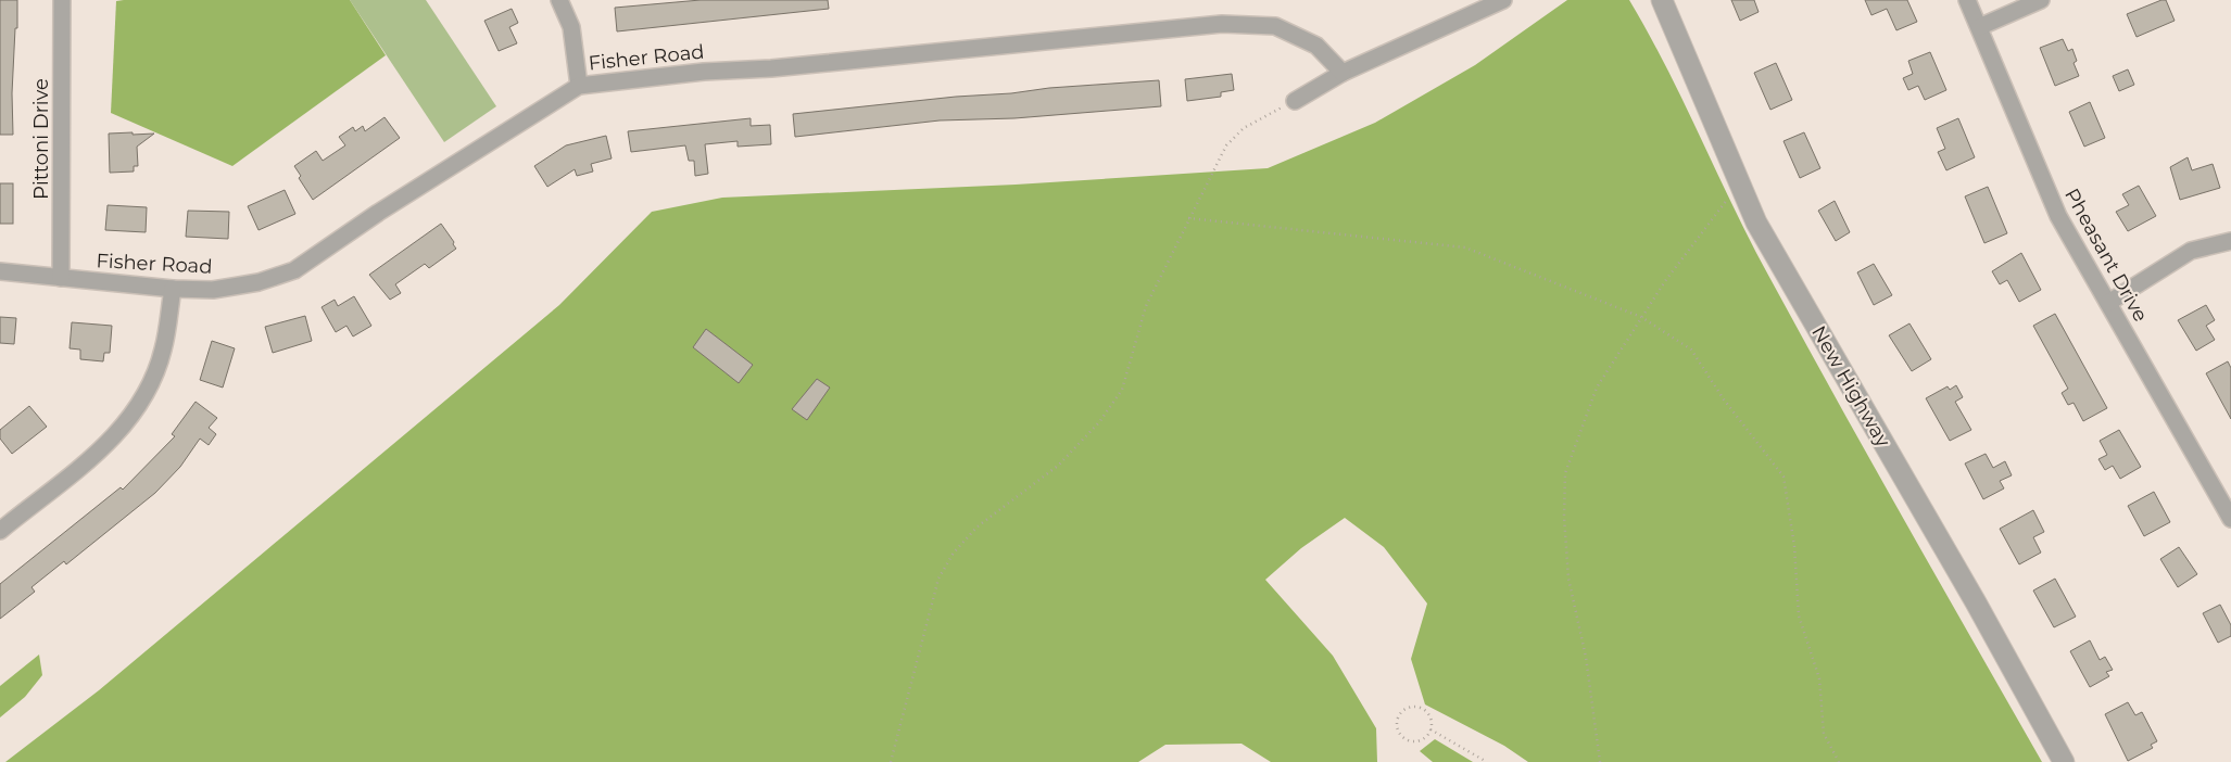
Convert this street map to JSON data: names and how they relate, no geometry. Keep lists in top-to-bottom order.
{
  "streets": {
    "street": [
      "Fisher Road",
      "Pittoni Drive",
      "Pheasant Drive",
      "New Highway"
    ]
  },
  "crossings": [
    ["Fisher Road", "Pittoni Drive"]
  ]
}
